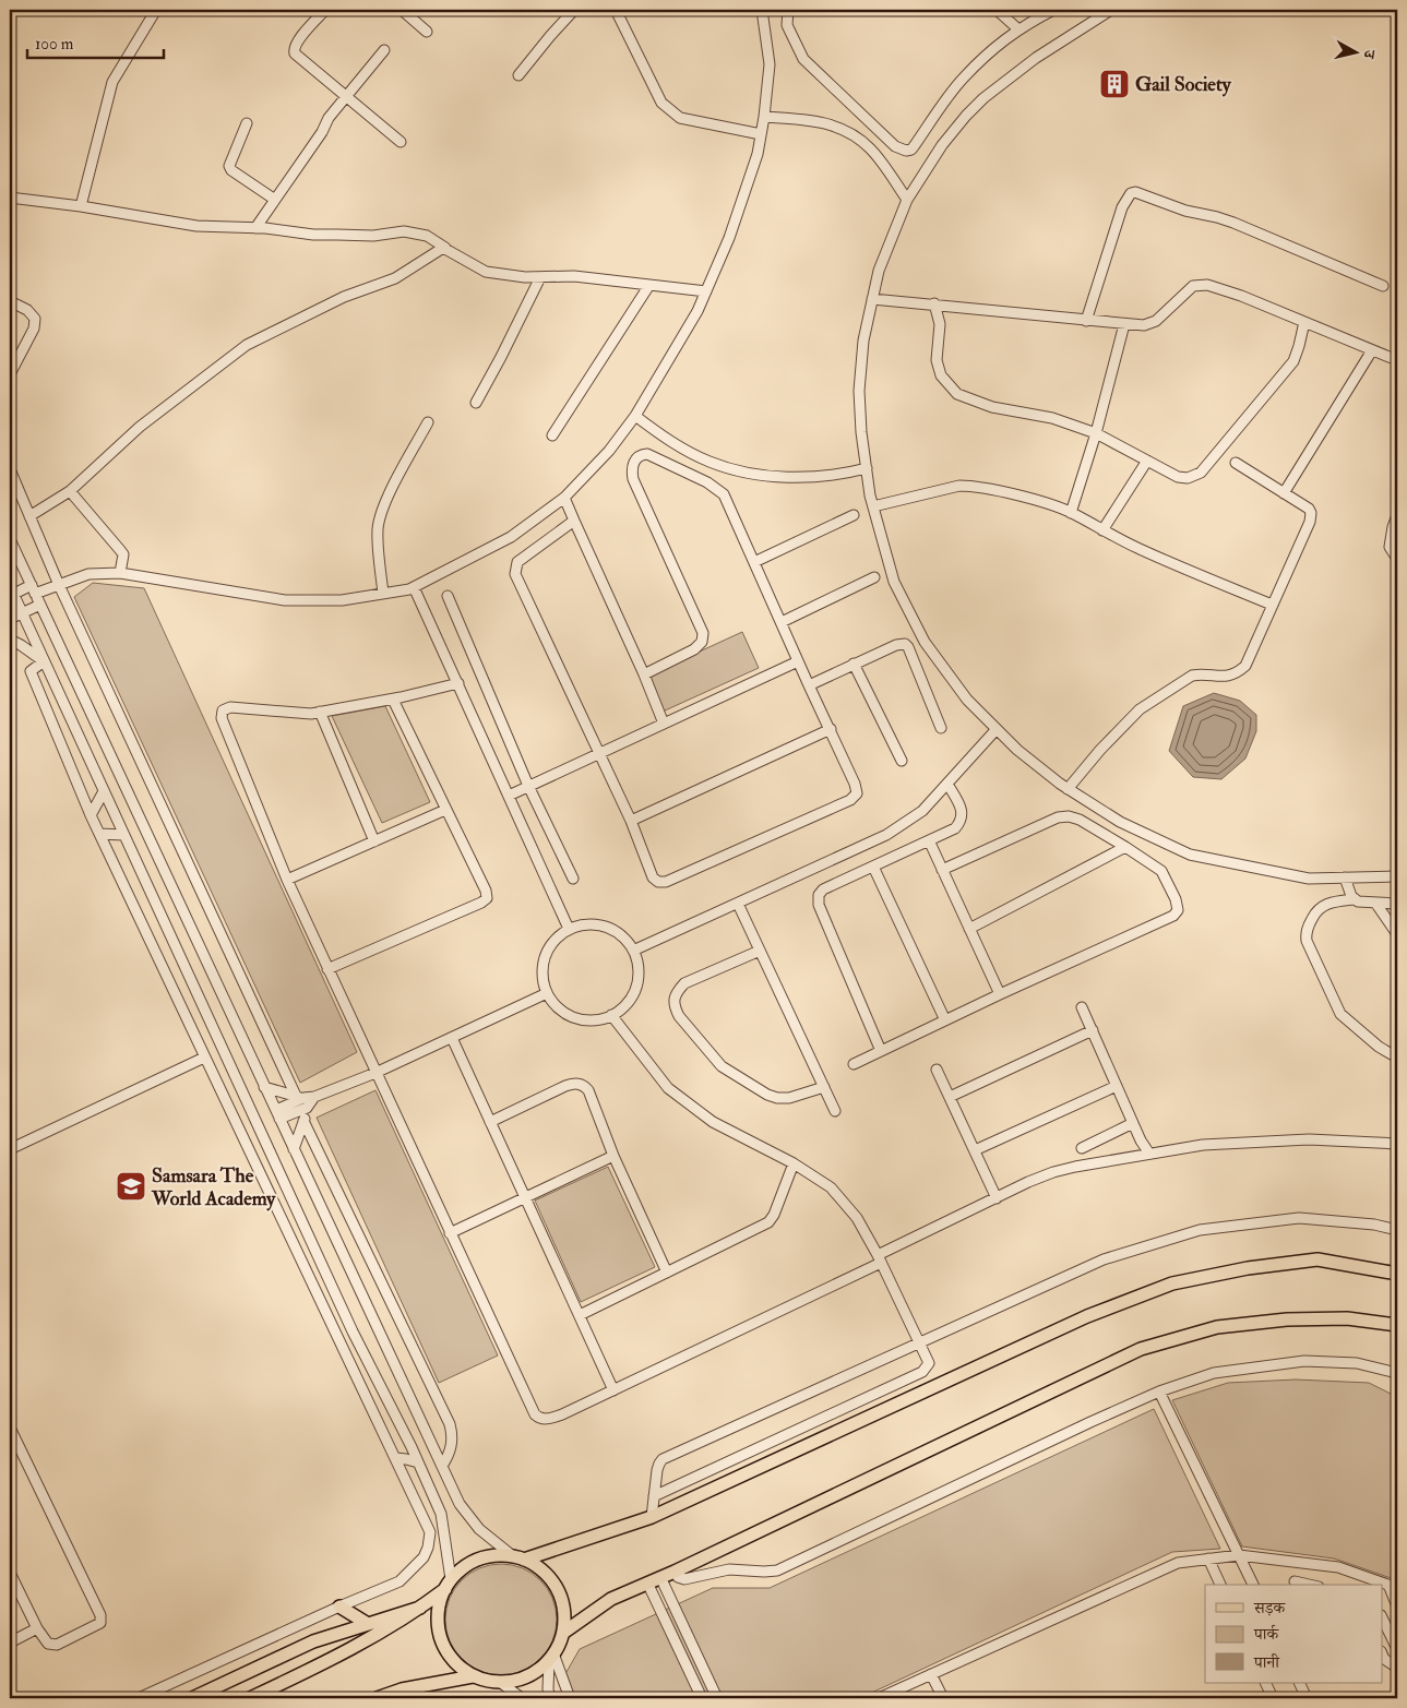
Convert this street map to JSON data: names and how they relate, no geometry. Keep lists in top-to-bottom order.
{
  "places": {
    "building": ["Gail Society"],
    "school or university": ["Samsara The World Academy"]
  },
  "legend": ["सड़क", "पार्क", "पानी"],
  "scale_bar": "100 m",
  "north": "right"
}
